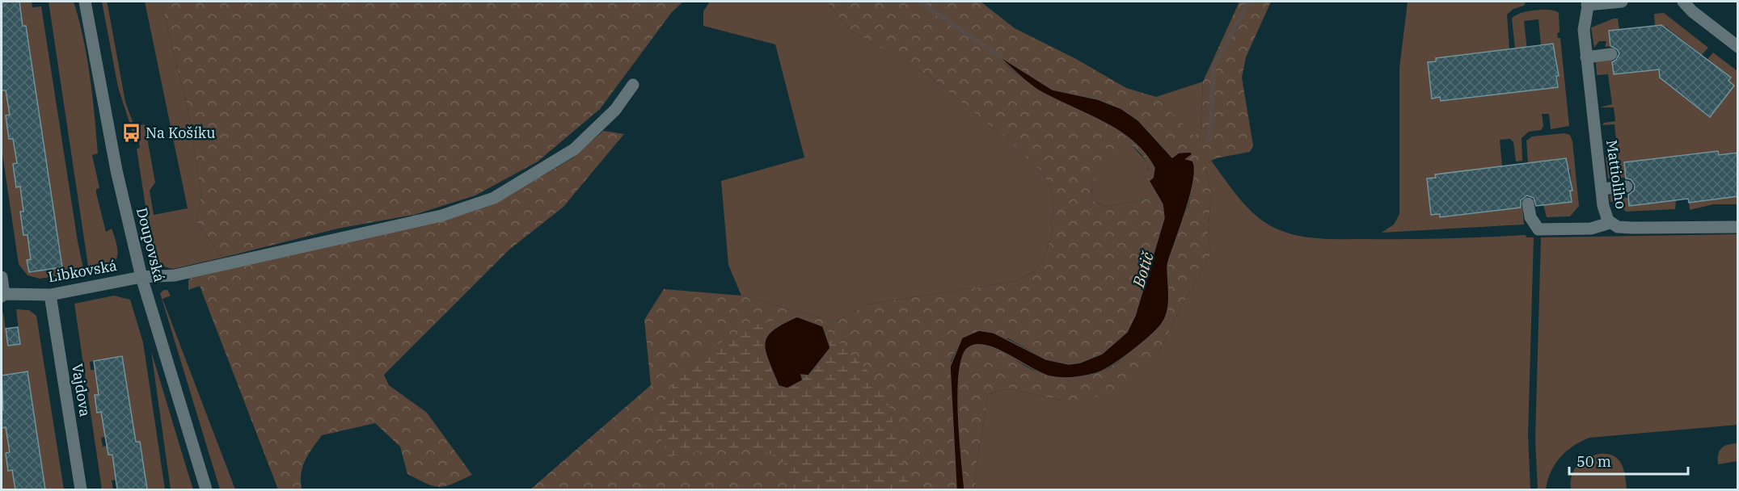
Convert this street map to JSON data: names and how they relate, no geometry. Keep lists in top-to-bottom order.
{
  "streets": {
    "street": [
      "Mattioliho",
      "Doupovská",
      "Libkovská",
      "Vajdova"
    ]
  },
  "crossings": [
    ["Doupovská", "Libkovská"],
    ["Libkovská", "Vajdova"]
  ],
  "water": ["Botič"],
  "places": {
    "bus stop": ["Na Košíku"]
  },
  "scale_bar": "50 m"
}
